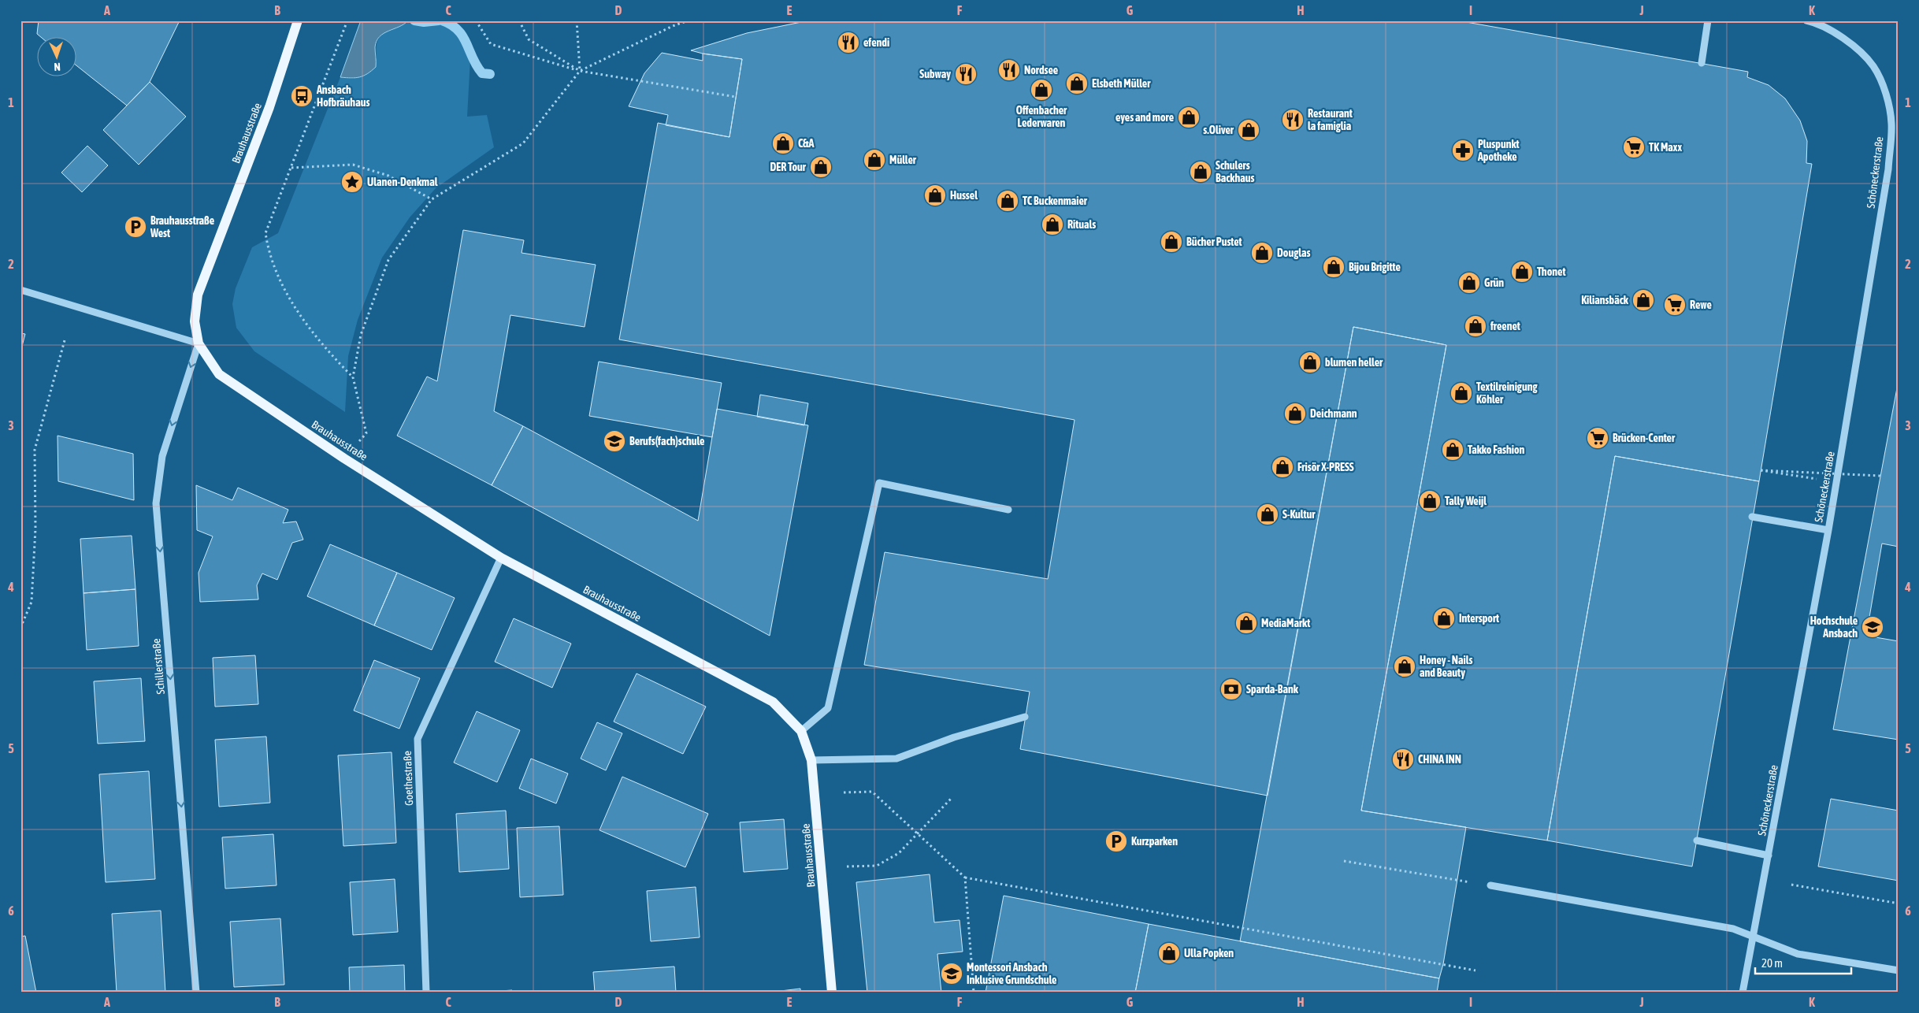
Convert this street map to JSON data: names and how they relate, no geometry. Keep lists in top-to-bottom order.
{
  "streets": {
    "main road": ["Brauhausstraße"],
    "street": ["Schöneckerstraße", "Schillerstraße", "Goethestraße"]
  },
  "crossings": [
    ["Brauhausstraße", "Schillerstraße"],
    ["Brauhausstraße", "Goethestraße"]
  ],
  "one_way": ["Schillerstraße"],
  "places": {
    "restaurant": [
      "efendi",
      "Nordsee",
      "Subway",
      "Restaurant la famiglia",
      "CHINA INN"
    ],
    "shop": [
      "Elsbeth Müller",
      "Offenbacher Lederwaren",
      "eyes and more",
      "s.Oliver",
      "C&A",
      "Müller",
      "DER Tour",
      "Schulers Backhaus",
      "Hussel",
      "TC Buckenmaier",
      "Rituals",
      "Bücher Pustet",
      "Douglas",
      "Bijou Brigitte",
      "Thonet",
      "Grün",
      "Kiliansbäck",
      "freenet",
      "blumen heller",
      "Textilreinigung Köhler",
      "Deichmann",
      "Takko Fashion",
      "Frisör X-PRESS",
      "Tally Weijl",
      "S-Kultur",
      "Intersport",
      "MediaMarkt",
      "Honey - Nails and Beauty",
      "Ulla Popken"
    ],
    "bus stop": ["Ansbach Hofbräuhaus"],
    "supermarket": ["TK Maxx", "Rewe", "Brücken-Center"],
    "pharmacy": ["Pluspunkt Apotheke"],
    "place": ["Ulanen-Denkmal"],
    "parking": ["Brauhausstraße West", "Kurzparken"],
    "school or university": ["Berufs(fach)schule", "Hochschule Ansbach", "Montessori Ansbach Inklusive Grundschule"],
    "bank": ["Sparda-Bank"]
  },
  "scale_bar": "20 m",
  "north": "bottom",
  "grid": {
    "columns": [
      "A",
      "B",
      "C",
      "D",
      "E",
      "F",
      "G",
      "H",
      "I",
      "J",
      "K"
    ],
    "rows": [
      "1",
      "2",
      "3",
      "4",
      "5",
      "6"
    ]
  }
}
